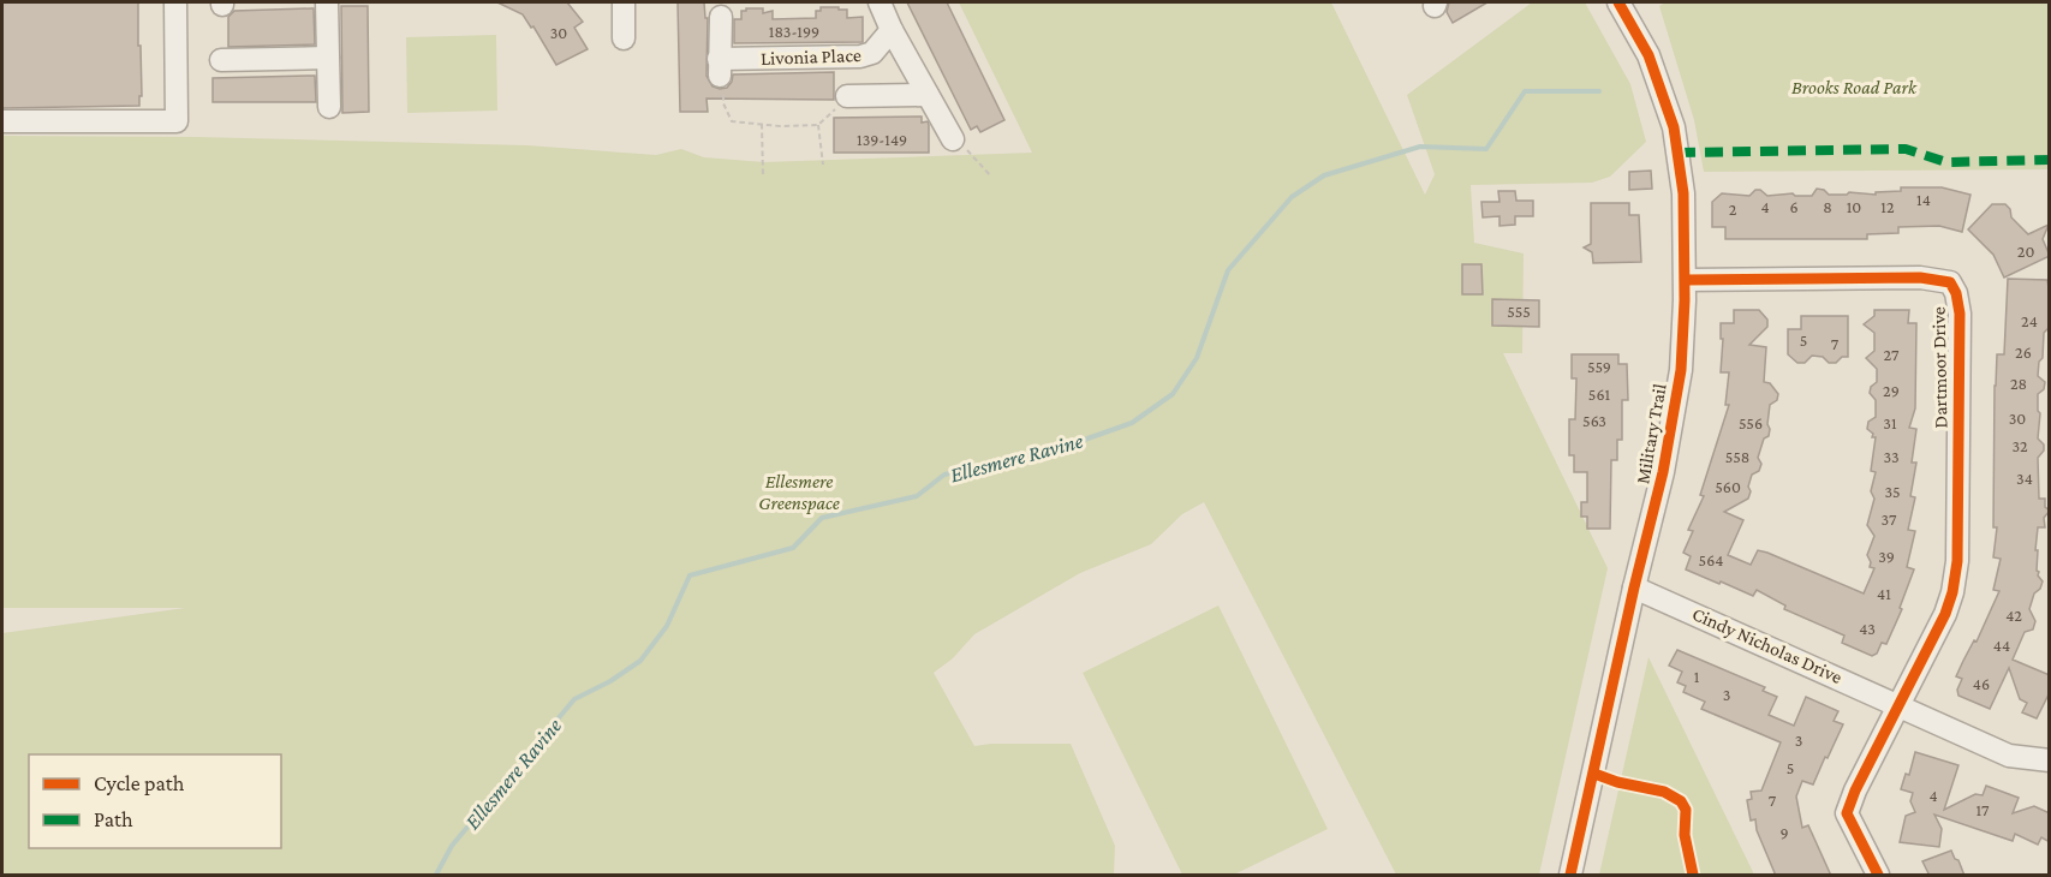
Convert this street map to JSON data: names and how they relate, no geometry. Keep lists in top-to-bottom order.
{
  "streets": {
    "street": [
      "Livonia Place",
      "Dartmoor Drive",
      "Military Trail",
      "Cindy Nicholas Drive"
    ]
  },
  "crossings": [
    ["Dartmoor Drive", "Military Trail"],
    ["Dartmoor Drive", "Cindy Nicholas Drive"],
    ["Military Trail", "Cindy Nicholas Drive"]
  ],
  "water": ["Ellesmere Ravine"],
  "parks": ["Brooks Road Park", "Ellesmere Greenspace"],
  "house_numbers": [
    "183-199",
    "30",
    "139-149",
    "14",
    "4",
    "6",
    "8",
    "10",
    "12",
    "2",
    "20",
    "555",
    "24",
    "5",
    "7",
    "26",
    "27",
    "559",
    "28",
    "29",
    "561",
    "30",
    "563",
    "556",
    "31",
    "32",
    "558",
    "33",
    "34",
    "560",
    "35",
    "37",
    "39",
    "564",
    "41",
    "42",
    "43",
    "44",
    "1",
    "46",
    "3",
    "3",
    "5",
    "4",
    "7",
    "17",
    "9"
  ],
  "legend": ["Cycle path", "Path"]
}
